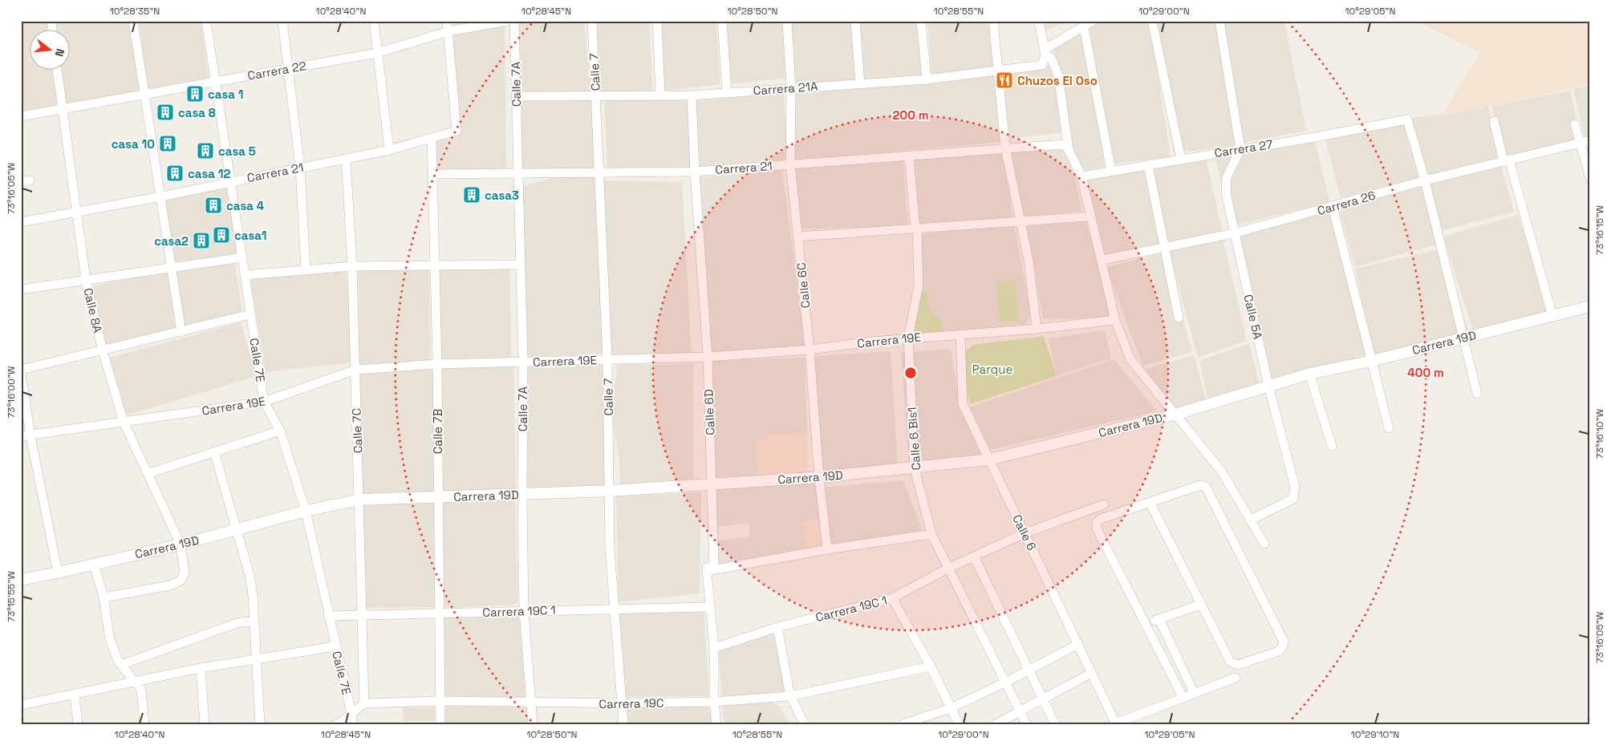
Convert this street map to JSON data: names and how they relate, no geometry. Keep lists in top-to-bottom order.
{
  "streets": {
    "street": [
      "Carrera 22",
      "Calle 7",
      "Calle 7A",
      "Carrera 21A",
      "Carrera 27",
      "Carrera 21",
      "Carrera 26",
      "Calle 6C",
      "Calle 8A",
      "Calle 5A",
      "Carrera 19E",
      "Carrera 19D",
      "Calle 7E",
      "Calle 6D",
      "Calle 7C",
      "Calle 7B",
      "Calle 6 Bis1",
      "Calle 6",
      "Carrera 19C 1",
      "Carrera 19C"
    ]
  },
  "crossings": [
    ["Carrera 22", "Carrera 21"],
    ["Carrera 22", "Calle 8A"],
    ["Carrera 22", "Calle 7E"],
    ["Calle 7", "Carrera 21A"],
    ["Calle 7", "Carrera 21"],
    ["Calle 7", "Carrera 19E"],
    ["Calle 7", "Carrera 19D"],
    ["Calle 7", "Carrera 19C 1"],
    ["Calle 7", "Carrera 19C"],
    ["Calle 7A", "Carrera 21A"],
    ["Calle 7A", "Carrera 21"],
    ["Calle 7A", "Carrera 19E"],
    ["Calle 7A", "Carrera 19D"],
    ["Calle 7A", "Carrera 19C 1"],
    ["Calle 7A", "Carrera 19C"],
    ["Carrera 21A", "Calle 6C"],
    ["Carrera 21A", "Calle 6D"],
    ["Carrera 27", "Carrera 26"],
    ["Carrera 27", "Calle 5A"],
    ["Carrera 21", "Calle 6C"],
    ["Carrera 21", "Calle 8A"],
    ["Carrera 21", "Calle 7E"],
    ["Carrera 21", "Calle 6D"],
    ["Carrera 21", "Calle 7C"],
    ["Carrera 21", "Calle 7B"],
    ["Carrera 21", "Calle 6 Bis1"],
    ["Carrera 26", "Calle 5A"],
    ["Calle 6C", "Carrera 19E"],
    ["Calle 6C", "Carrera 19D"],
    ["Calle 8A", "Carrera 19E"],
    ["Calle 8A", "Carrera 19D"],
    ["Calle 5A", "Carrera 19D"],
    ["Carrera 19E", "Calle 7E"],
    ["Carrera 19E", "Calle 6D"],
    ["Carrera 19E", "Calle 7C"],
    ["Carrera 19E", "Calle 7B"],
    ["Carrera 19E", "Calle 6 Bis1"],
    ["Carrera 19E", "Calle 6"],
    ["Carrera 19D", "Calle 7E"],
    ["Carrera 19D", "Calle 6D"],
    ["Carrera 19D", "Calle 7C"],
    ["Carrera 19D", "Calle 7B"],
    ["Carrera 19D", "Calle 6 Bis1"],
    ["Carrera 19D", "Calle 6"],
    ["Calle 7E", "Carrera 19C 1"],
    ["Calle 6D", "Carrera 19C 1"],
    ["Calle 6D", "Carrera 19C"],
    ["Calle 7C", "Carrera 19C 1"],
    ["Calle 7C", "Carrera 19C"],
    ["Calle 7B", "Carrera 19C 1"],
    ["Calle 7B", "Carrera 19C"],
    ["Calle 6 Bis1", "Carrera 19C 1"],
    ["Calle 6", "Carrera 19C 1"]
  ],
  "parks": ["Parque"],
  "places": {
    "restaurant": ["Chuzos El Oso"],
    "building": [
      "casa 1",
      "casa 8",
      "casa 10",
      "casa 5",
      "casa 12",
      "casa3",
      "casa 4",
      "casa1",
      "casa2"
    ]
  },
  "north": "right",
  "coordinates": [
    "10°28'35\"N",
    "10°28'40\"N",
    "10°28'45\"N",
    "10°28'50\"N",
    "10°28'55\"N",
    "10°29'00\"N",
    "10°29'05\"N",
    "73°16'05\"W",
    "73°16'15\"W",
    "73°16'00\"W",
    "73°16'10\"W",
    "73°15'55\"W",
    "10°29'10\"N"
  ],
  "rings": ["200 m", "400 m"]
}
